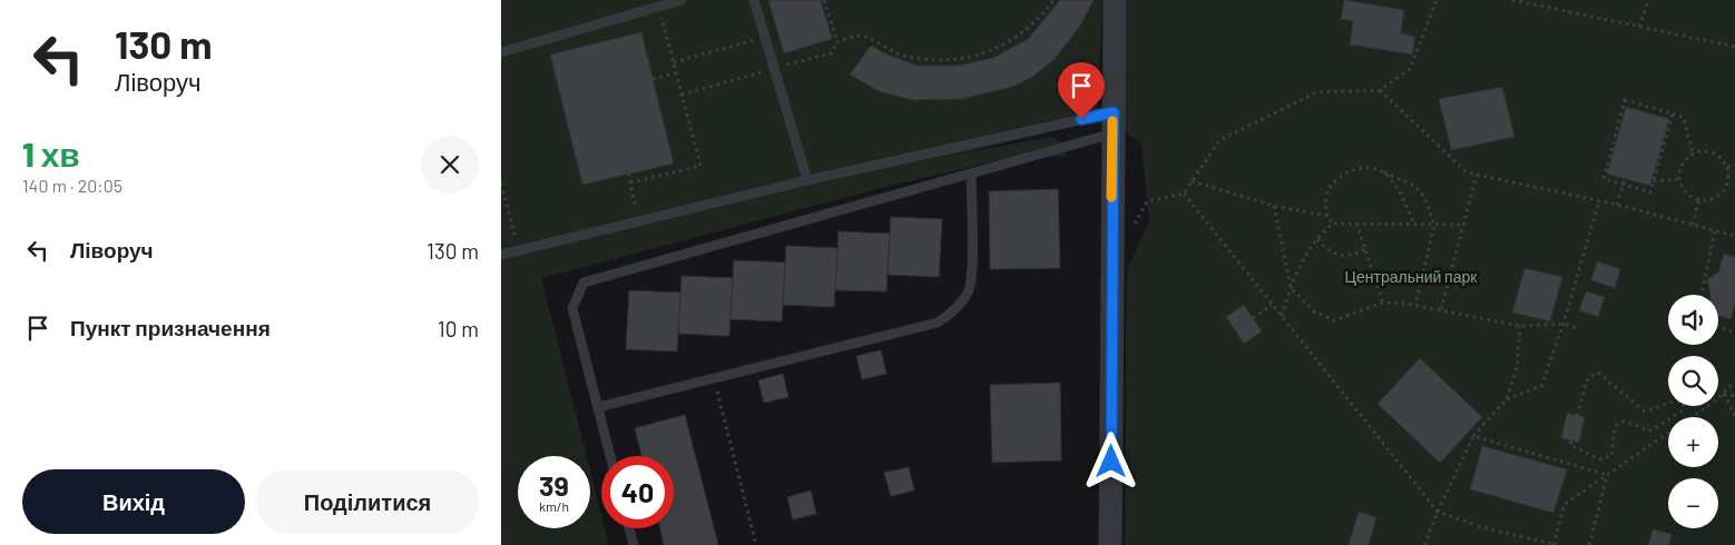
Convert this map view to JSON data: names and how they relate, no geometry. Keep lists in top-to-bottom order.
{
  "parks": ["Центральний парк"],
  "page": {
    "turn": ["130 m", "Ліворуч"],
    "heading": ["1 хв", "140 m · 20:05"],
    "list": [
      {
        "name": "Ліворуч",
        "value": "130 m"
      },
      {
        "name": "Пункт призначення",
        "value": "10 m"
      }
    ],
    "map_buttons": ["+", "−"],
    "speed": "39 km/h",
    "limit": "40",
    "buttons": ["Вихід", "Поділитися"]
  }
}
